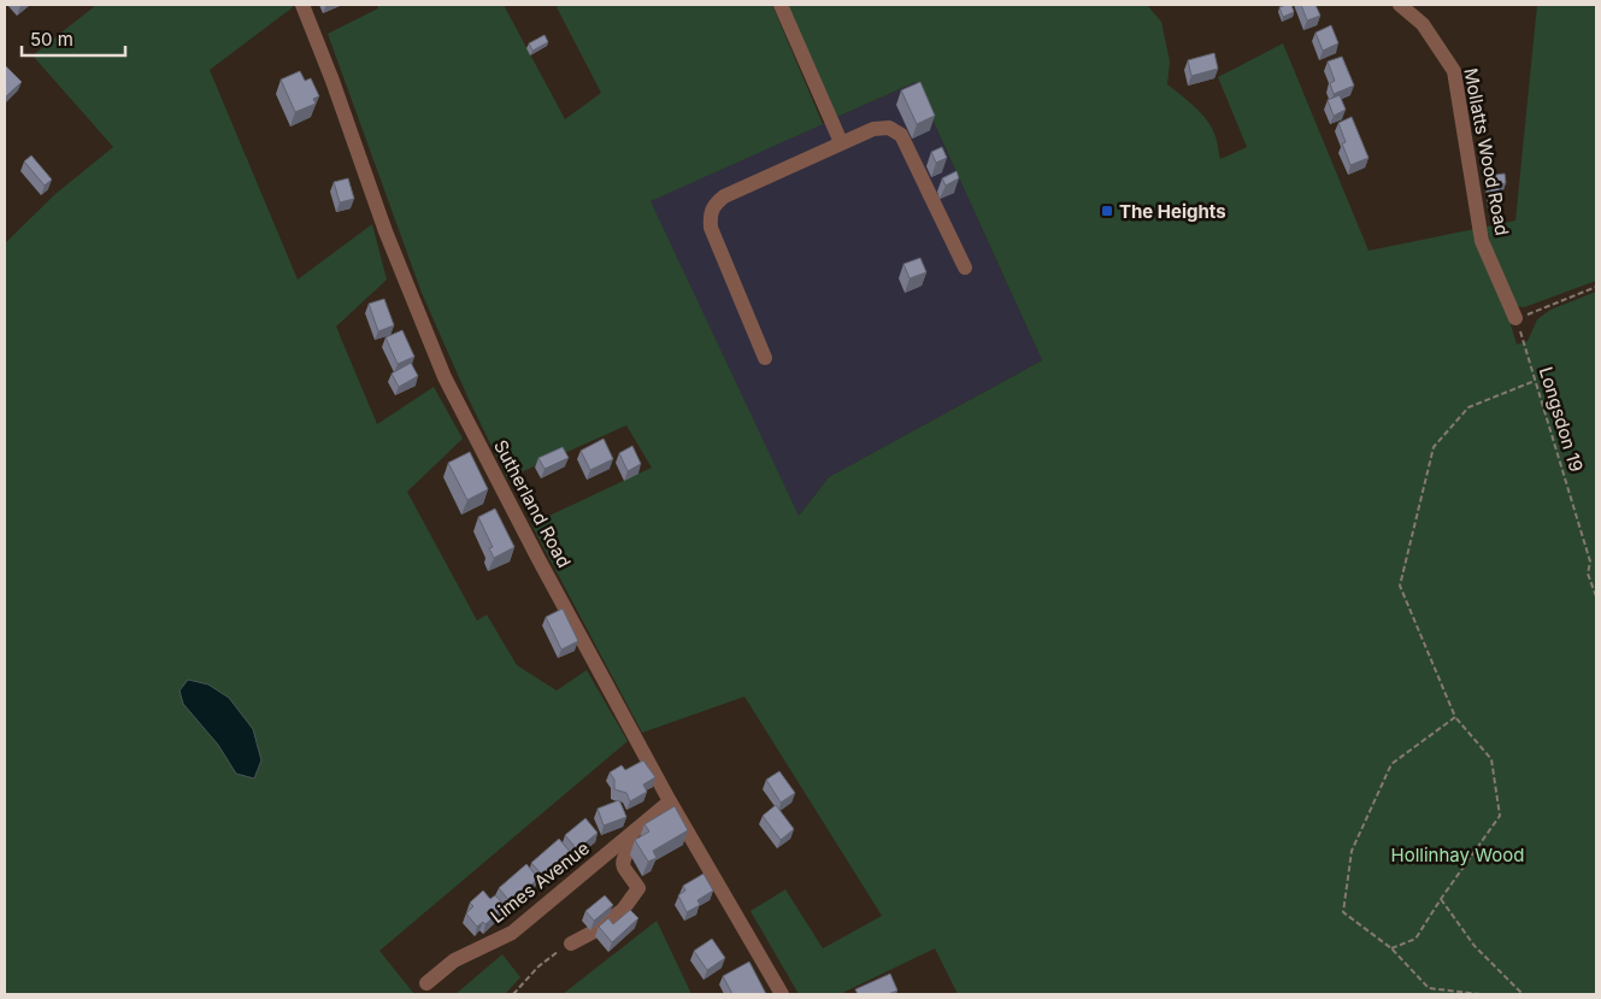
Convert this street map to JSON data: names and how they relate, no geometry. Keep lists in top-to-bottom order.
{
  "streets": {
    "street": ["Mollatts Wood Road", "Sutherland Road", "Limes Avenue"],
    "path": ["Longsdon 19"]
  },
  "crossings": [
    ["Mollatts Wood Road", "Longsdon 19"],
    ["Sutherland Road", "Limes Avenue"]
  ],
  "parks": ["Hollinhay Wood"],
  "places": {
    "transit": ["The Heights"]
  },
  "scale_bar": "50 m"
}
